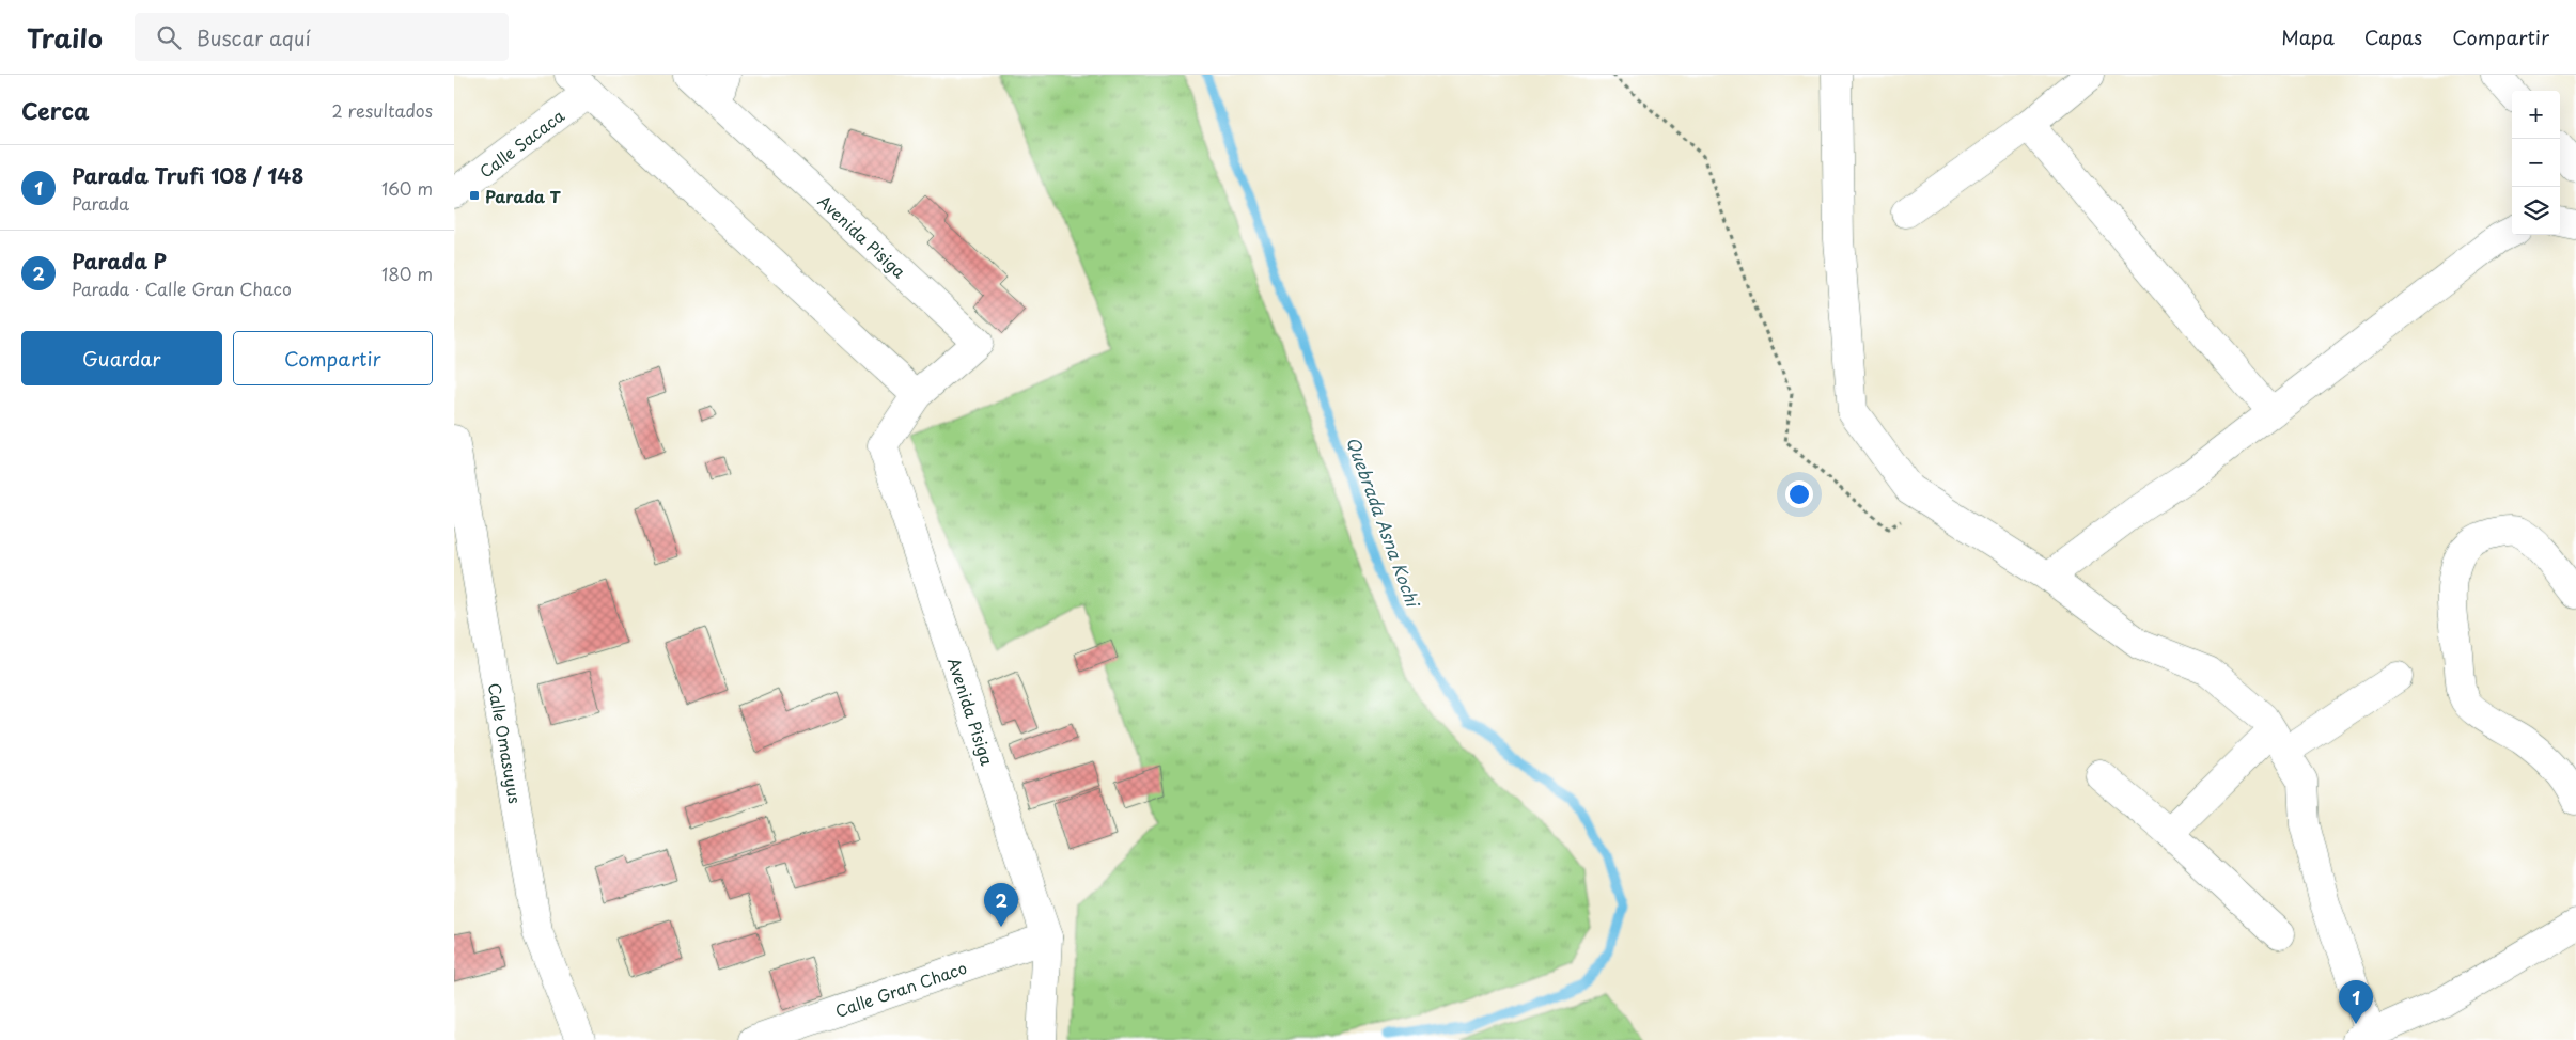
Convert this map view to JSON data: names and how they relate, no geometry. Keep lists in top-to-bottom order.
{
  "streets": {
    "street": [
      "Calle Sacaca",
      "Avenida Pisiga",
      "Calle Omasuyus",
      "Calle Gran Chaco"
    ]
  },
  "crossings": [
    ["Avenida Pisiga", "Calle Gran Chaco"]
  ],
  "water": ["Quebrada Asna Kochi"],
  "places": {
    "transit": ["Parada T"]
  },
  "page": {
    "header": "Trailo",
    "search": "Buscar aquí",
    "nav": ["Mapa", "Capas", "Compartir"],
    "heading": ["Cerca", "2 resultados"],
    "map_buttons": ["+", "−"],
    "list": [
      {
        "mark": "1",
        "name": "Parada Trufi 108 / 148",
        "note": "Parada",
        "value": "160 m"
      },
      {
        "mark": "2",
        "name": "Parada P",
        "note": "Parada · Calle Gran Chaco",
        "value": "180 m"
      }
    ],
    "buttons": ["Guardar", "Compartir"],
    "pins": ["2", "1"]
  }
}
